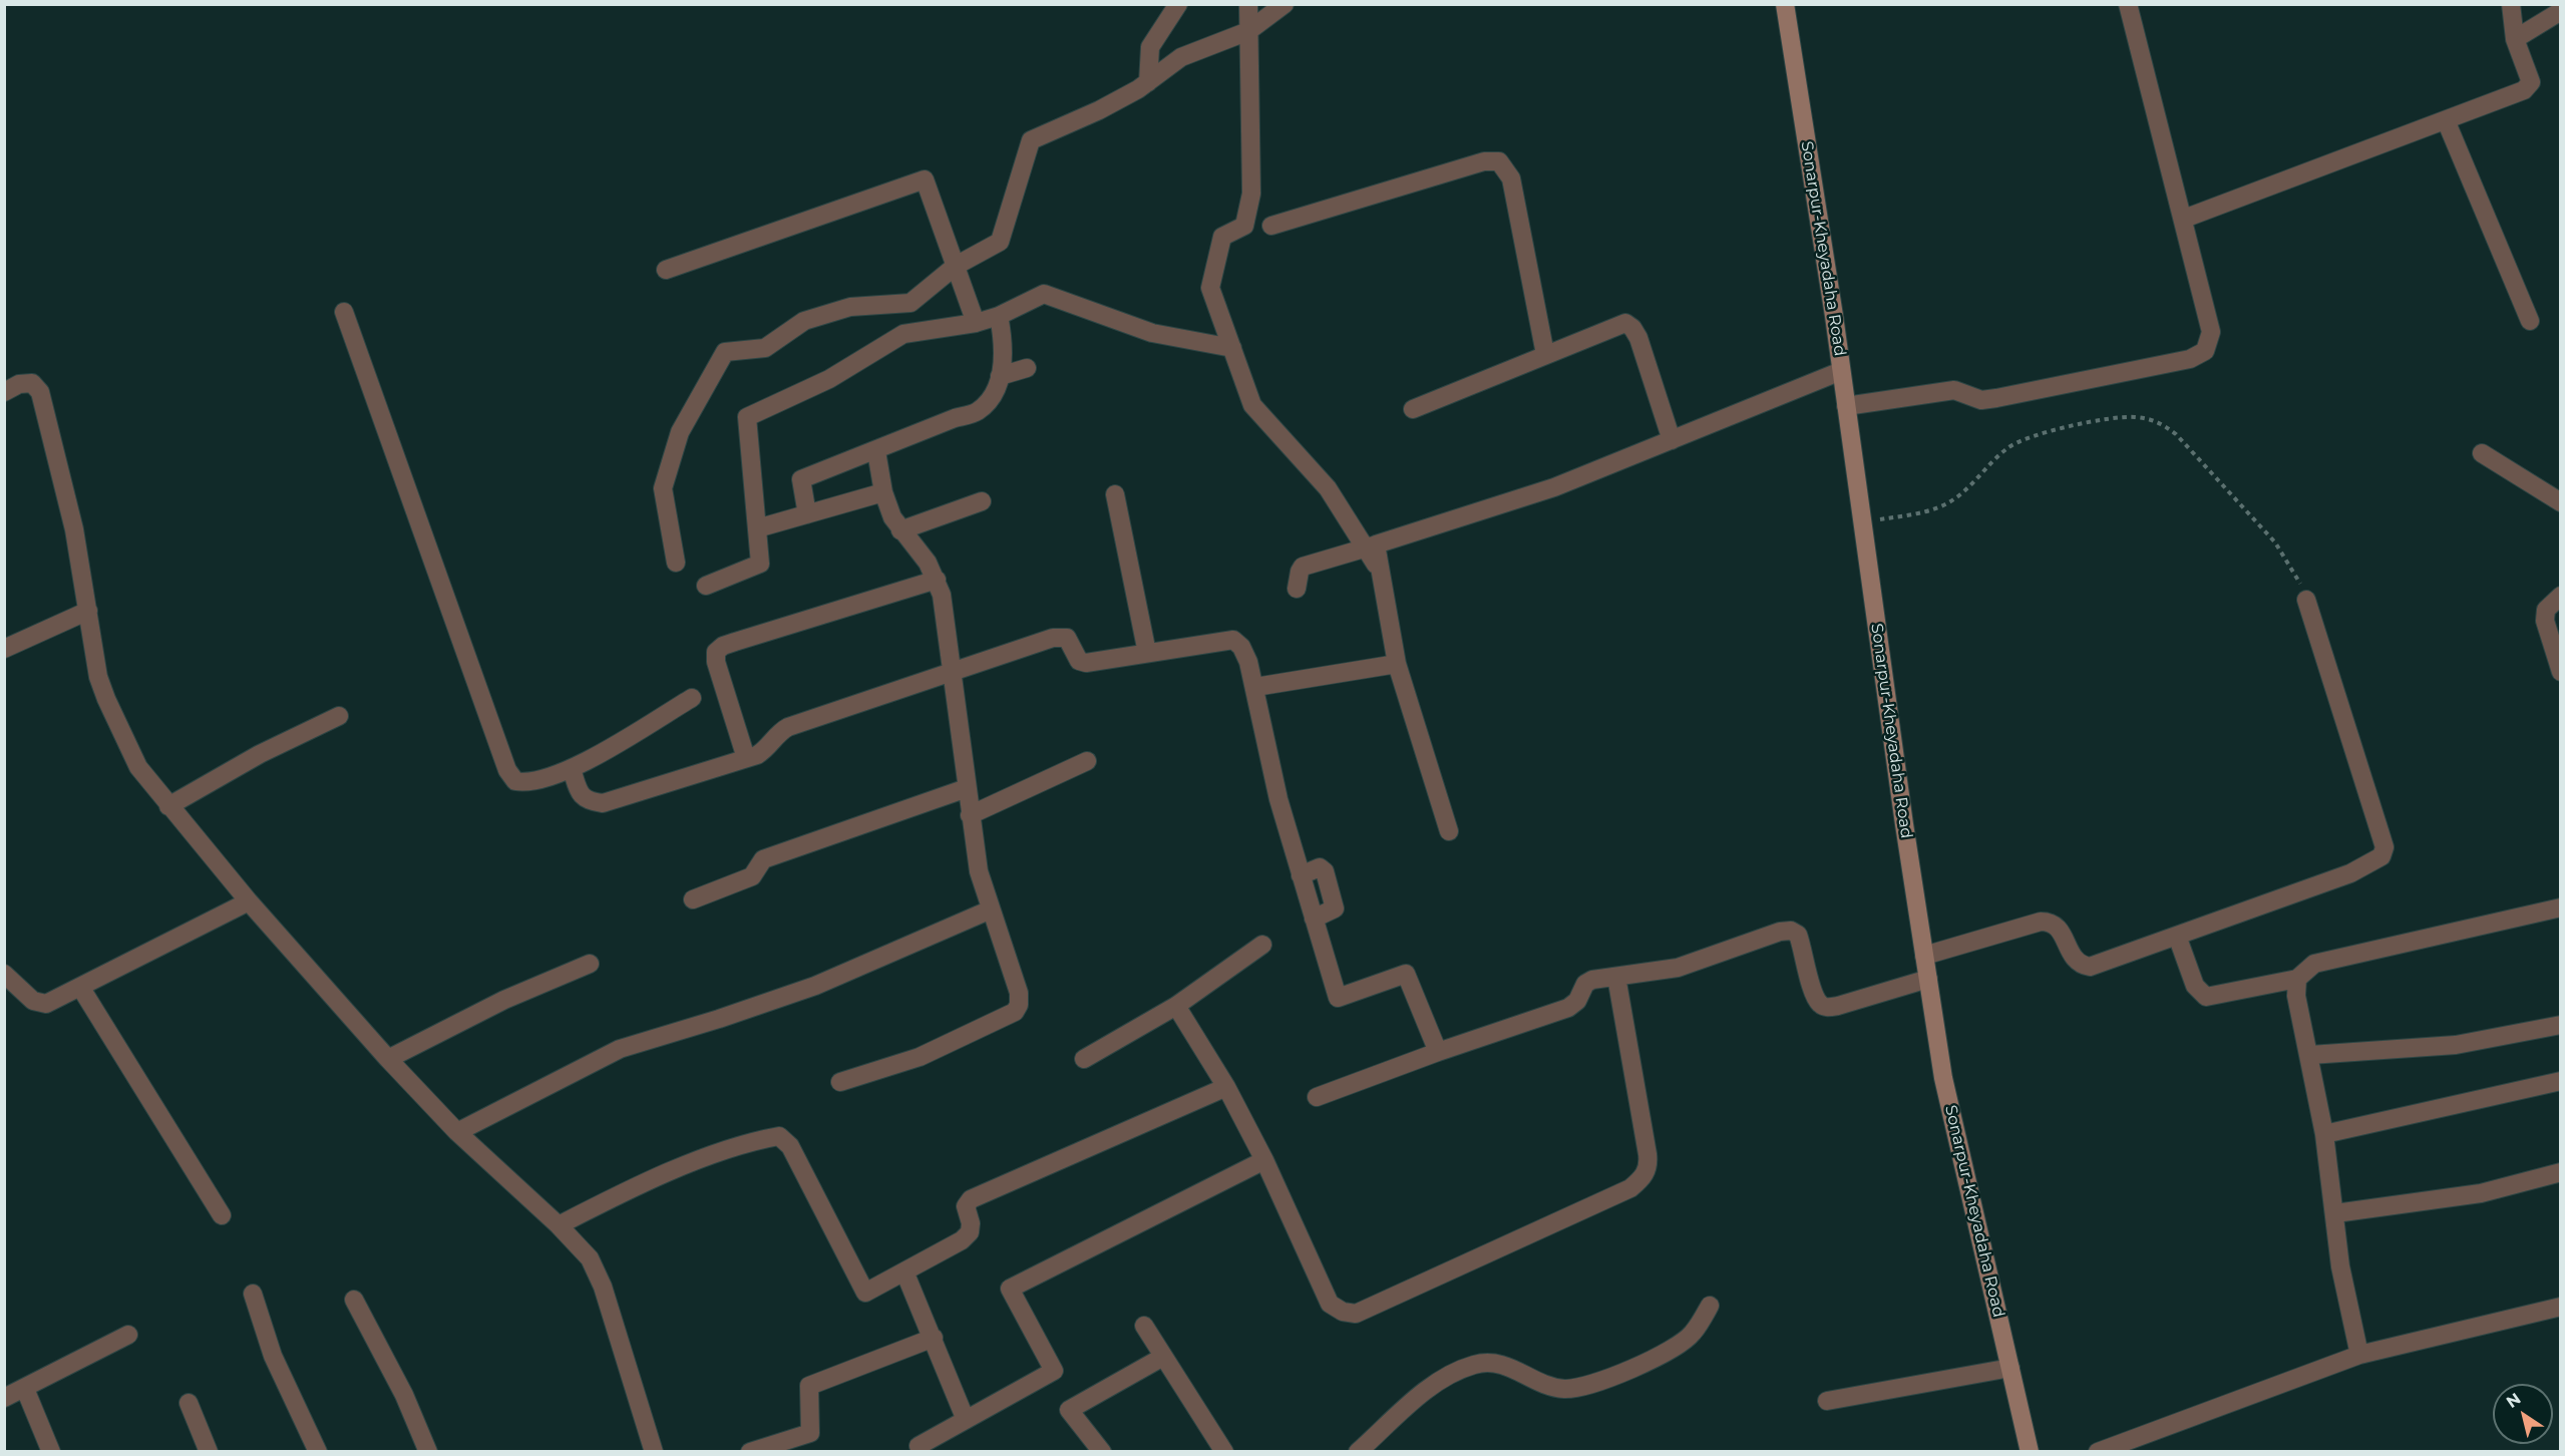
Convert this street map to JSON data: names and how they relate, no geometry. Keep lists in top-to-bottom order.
{
  "streets": {
    "main road": ["Sonarpur-Kheyadaha Road"]
  },
  "north": "top left"
}
